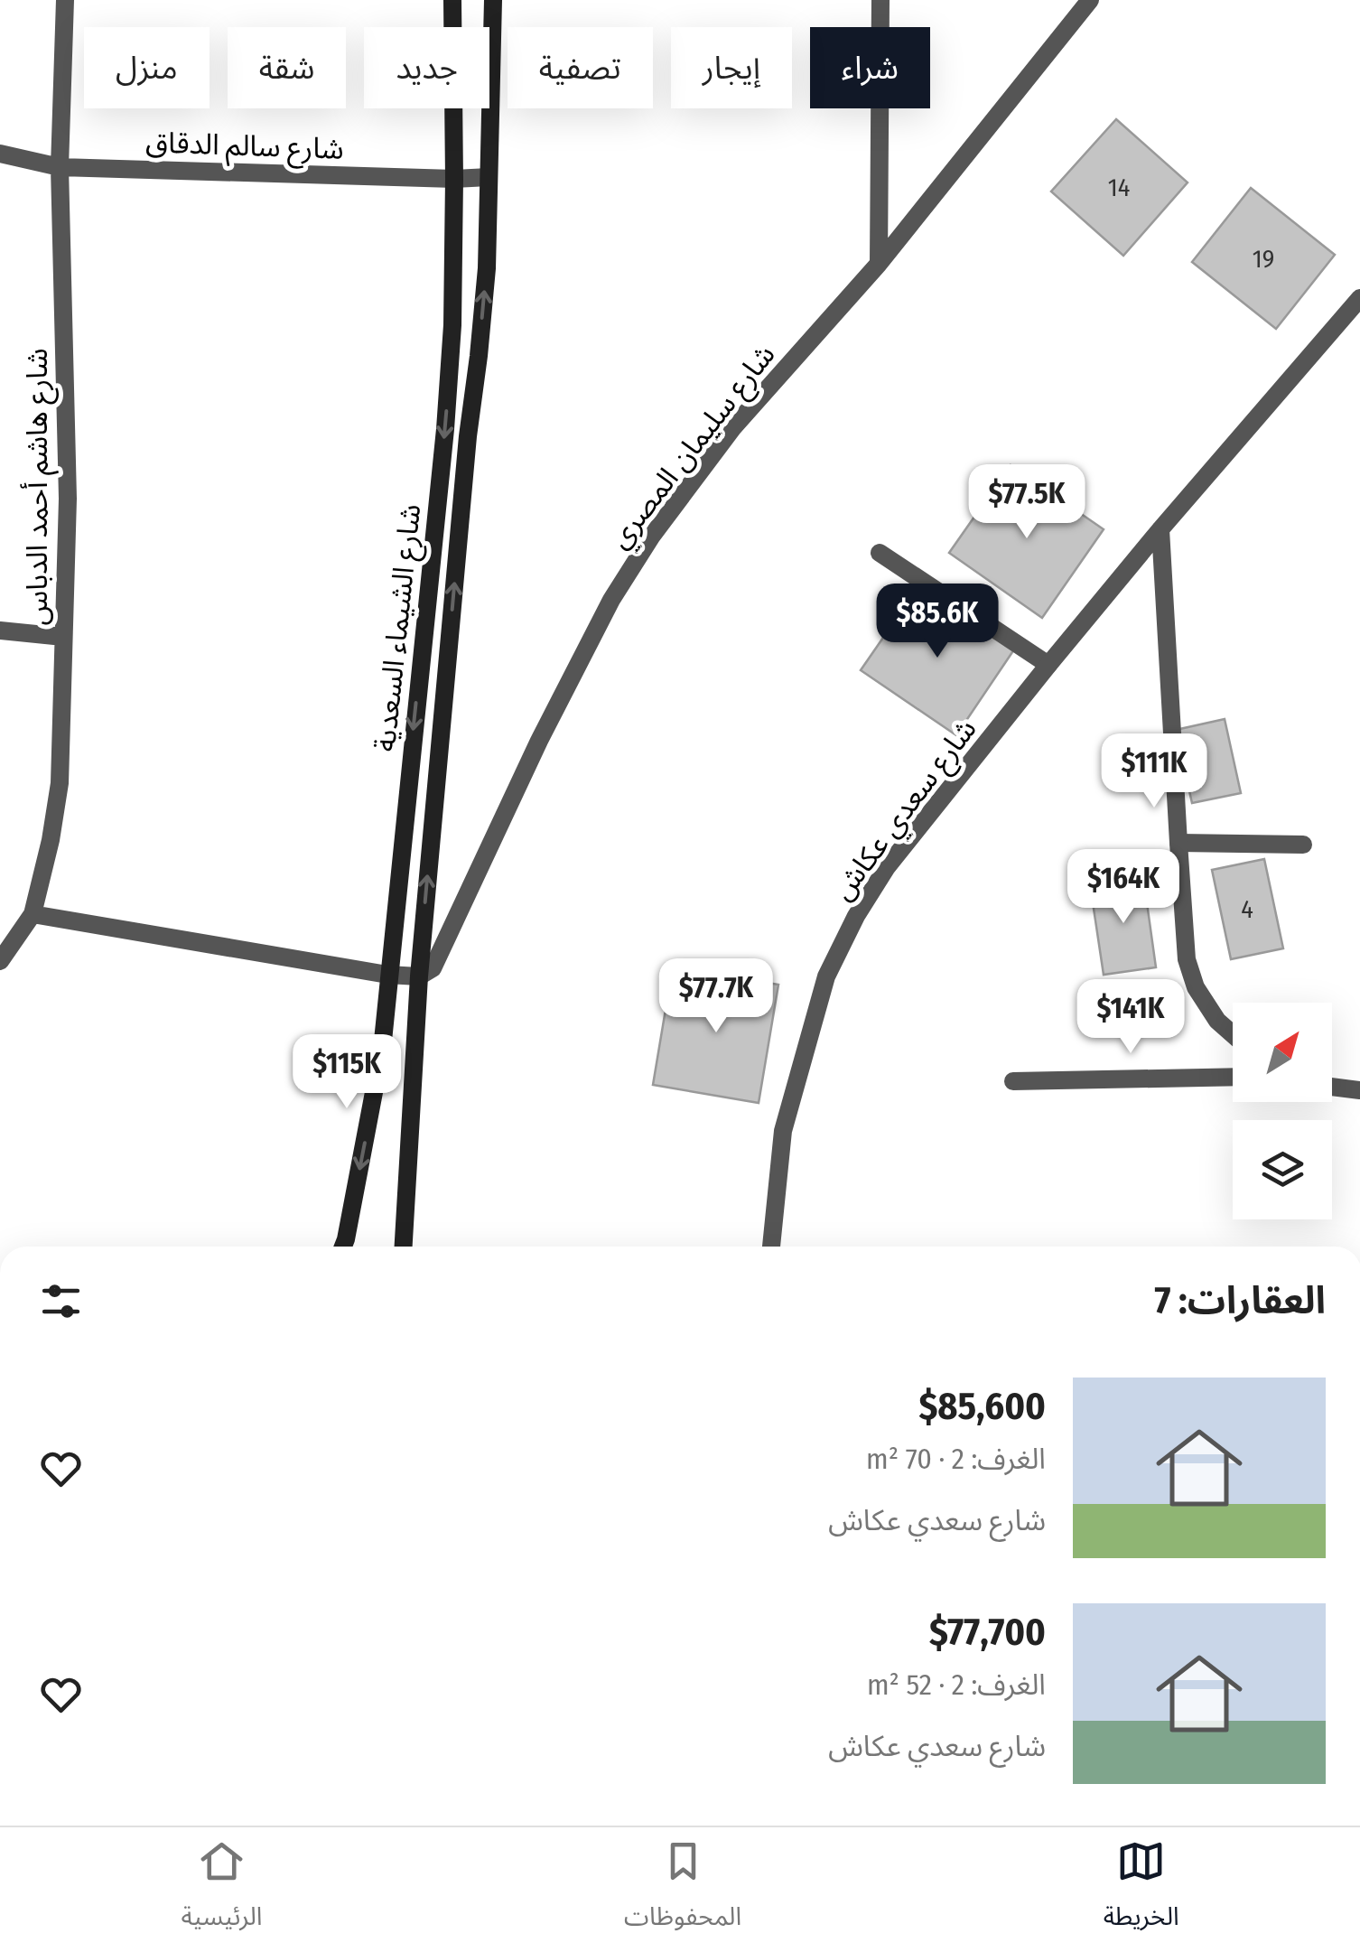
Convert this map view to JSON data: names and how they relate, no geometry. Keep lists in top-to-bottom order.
{
  "streets": {
    "street": [
      "شارع سالم الدقاق",
      "شارع سليمان المصري",
      "شارع هاشم أحمد الدباس",
      "شارع الشيماء السعدية",
      "شارع سعدي عكاش"
    ]
  },
  "crossings": [
    ["شارع سالم الدقاق", "شارع هاشم أحمد الدباس"],
    ["شارع سالم الدقاق", "شارع الشيماء السعدية"],
    ["شارع سليمان المصري", "شارع الشيماء السعدية"]
  ],
  "house_numbers": ["14", "19", "4"],
  "north": "top right",
  "page": {
    "chip": [
      "شراء",
      "إيجار",
      "تصفية",
      "جديد",
      "شقة",
      "منزل"
    ],
    "price": [
      "$77.5K",
      "$85.6K",
      "$111K",
      "$164K",
      "$77.7K",
      "$141K",
      "$115K"
    ],
    "heading": "العقارات: 7",
    "list": [
      {
        "name": "$85,600",
        "note": "الغرف: 2 · 70 m² · شارع سعدي عكاش"
      },
      {
        "name": "$77,700",
        "note": "الغرف: 2 · 52 m² · شارع سعدي عكاش"
      }
    ],
    "tabs": ["الخريطة", "المحفوظات", "الرئيسية"]
  }
}
